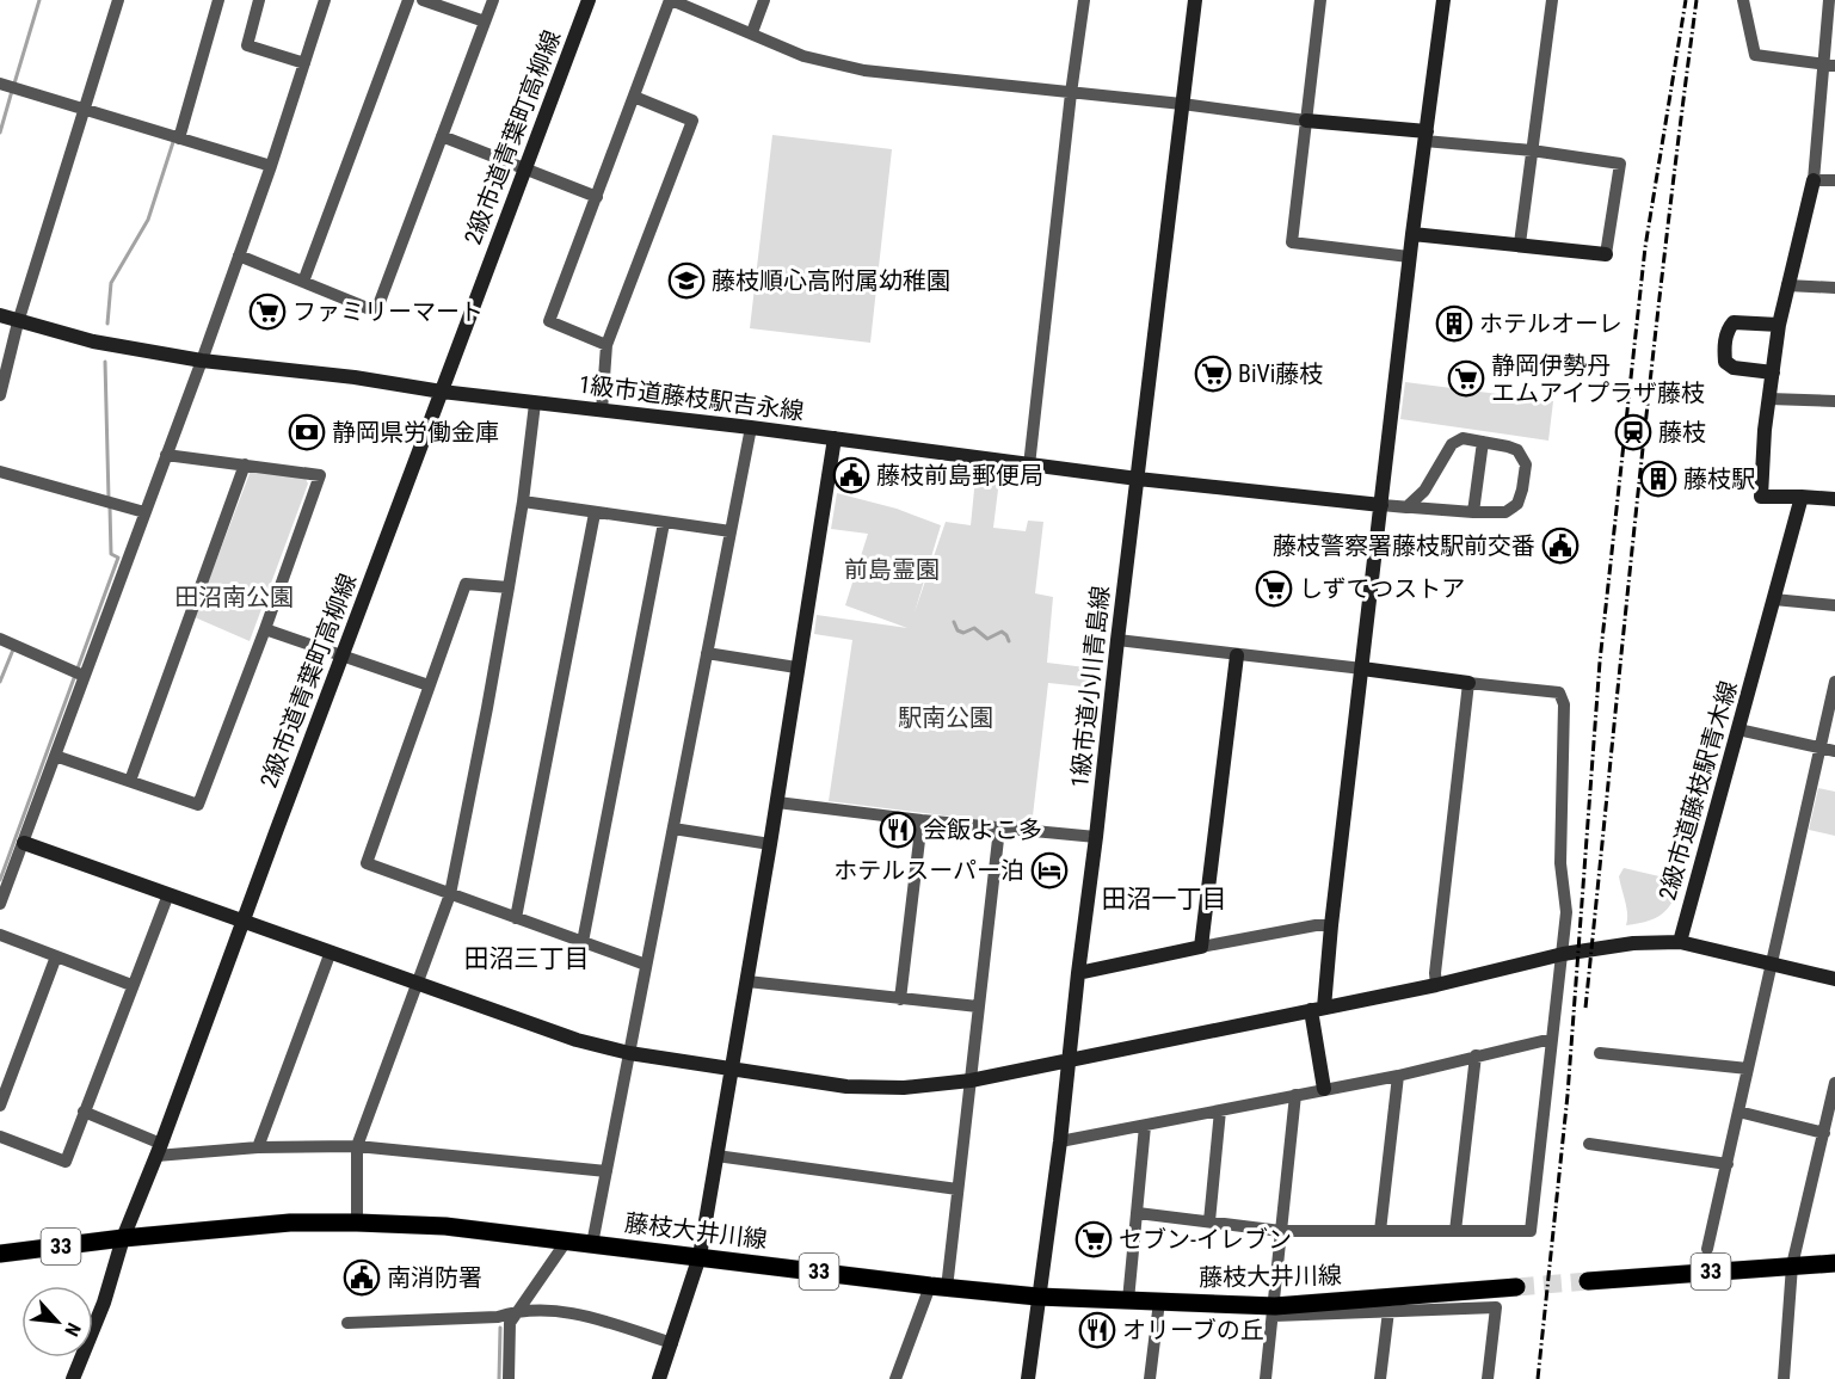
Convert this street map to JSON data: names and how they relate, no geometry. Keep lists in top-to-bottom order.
{
  "streets": {
    "main road": ["藤枝大井川線", "33"],
    "street": [
      "2級市道青葉町高柳線",
      "1級市道藤枝駅吉永線",
      "1級市道小川青島線",
      "2級市道藤枝駅青木線"
    ]
  },
  "crossings": [
    ["2級市道青葉町高柳線", "1級市道藤枝駅吉永線"],
    ["2級市道青葉町高柳線", "藤枝大井川線"],
    ["1級市道藤枝駅吉永線", "1級市道小川青島線"],
    ["1級市道小川青島線", "藤枝大井川線"]
  ],
  "districts": ["田沼一丁目", "田沼三丁目"],
  "parks": ["前島霊園", "田沼南公園", "駅南公園"],
  "places": {
    "school or university": ["藤枝順心高附属幼稚園"],
    "supermarket": [
      "ファミリーマート",
      "BiVi藤枝",
      "静岡伊勢丹 エムアイプラザ藤枝",
      "しずてつストア",
      "セブン-イレブン"
    ],
    "building": ["ホテルオーレ", "藤枝駅"],
    "bank": ["静岡県労働金庫"],
    "station": ["藤枝"],
    "public building": ["藤枝前島郵便局", "藤枝警察署藤枝駅前交番", "南消防署"],
    "restaurant": ["会飯よこ多", "オリーブの丘"],
    "hotel": ["ホテルスーパー泊"]
  },
  "north": "bottom right"
}
